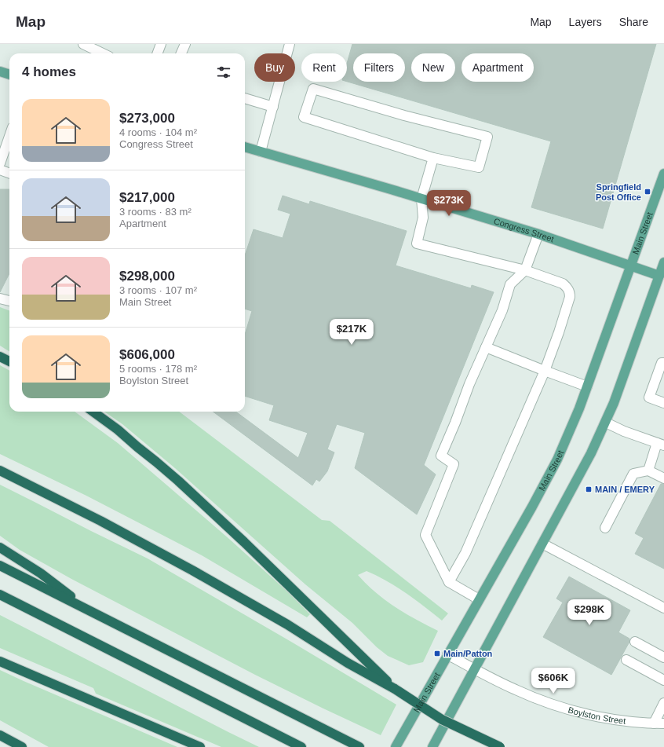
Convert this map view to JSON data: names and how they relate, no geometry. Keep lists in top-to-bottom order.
{
  "streets": {
    "main road": ["Congress Street", "Main Street"],
    "street": ["Boylston Street"]
  },
  "crossings": [
    ["Congress Street", "Main Street"],
    ["Main Street", "Boylston Street"]
  ],
  "places": {
    "transit": ["Springfield Post Office", "MAIN / EMERY", "Main/Patton"]
  },
  "page": {
    "header": "Map",
    "nav": ["Map", "Layers", "Share"],
    "chip": [
      "Buy",
      "Rent",
      "Filters",
      "New",
      "Apartment"
    ],
    "heading": "4 homes",
    "list": [
      {
        "name": "$273,000",
        "note": "4 rooms · 104 m² · Congress Street"
      },
      {
        "name": "$217,000",
        "note": "3 rooms · 83 m² · Apartment"
      },
      {
        "name": "$298,000",
        "note": "3 rooms · 107 m² · Main Street"
      },
      {
        "name": "$606,000",
        "note": "5 rooms · 178 m² · Boylston Street"
      }
    ],
    "price": [
      "$273K",
      "$217K",
      "$298K",
      "$606K"
    ]
  }
}
